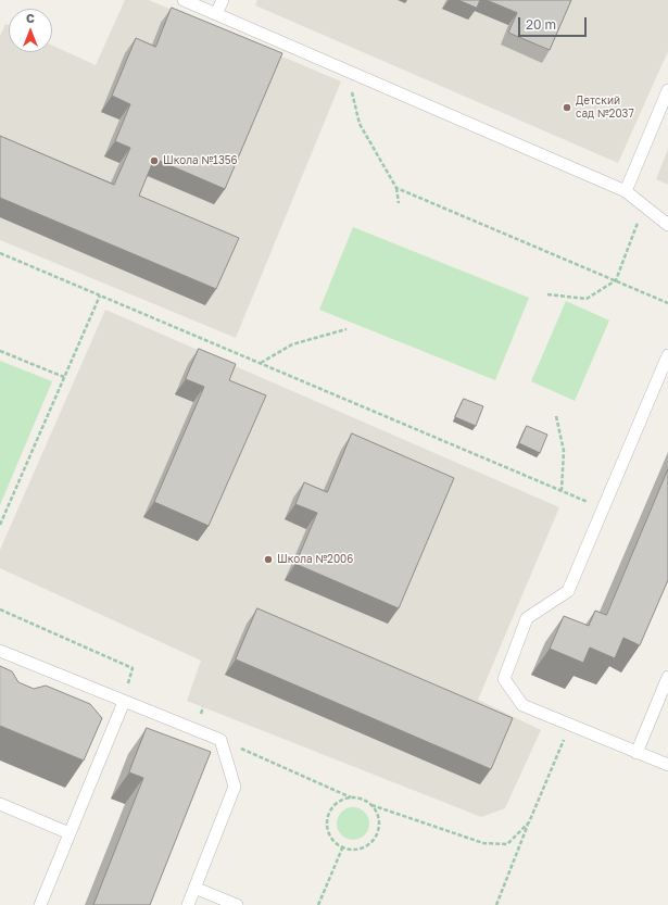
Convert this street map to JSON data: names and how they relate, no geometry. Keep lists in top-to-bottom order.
{
  "places": ["Детский сад №2037", "Школа №1356", "Школа №2006"],
  "scale_bar": "20 m",
  "north": "top"
}
